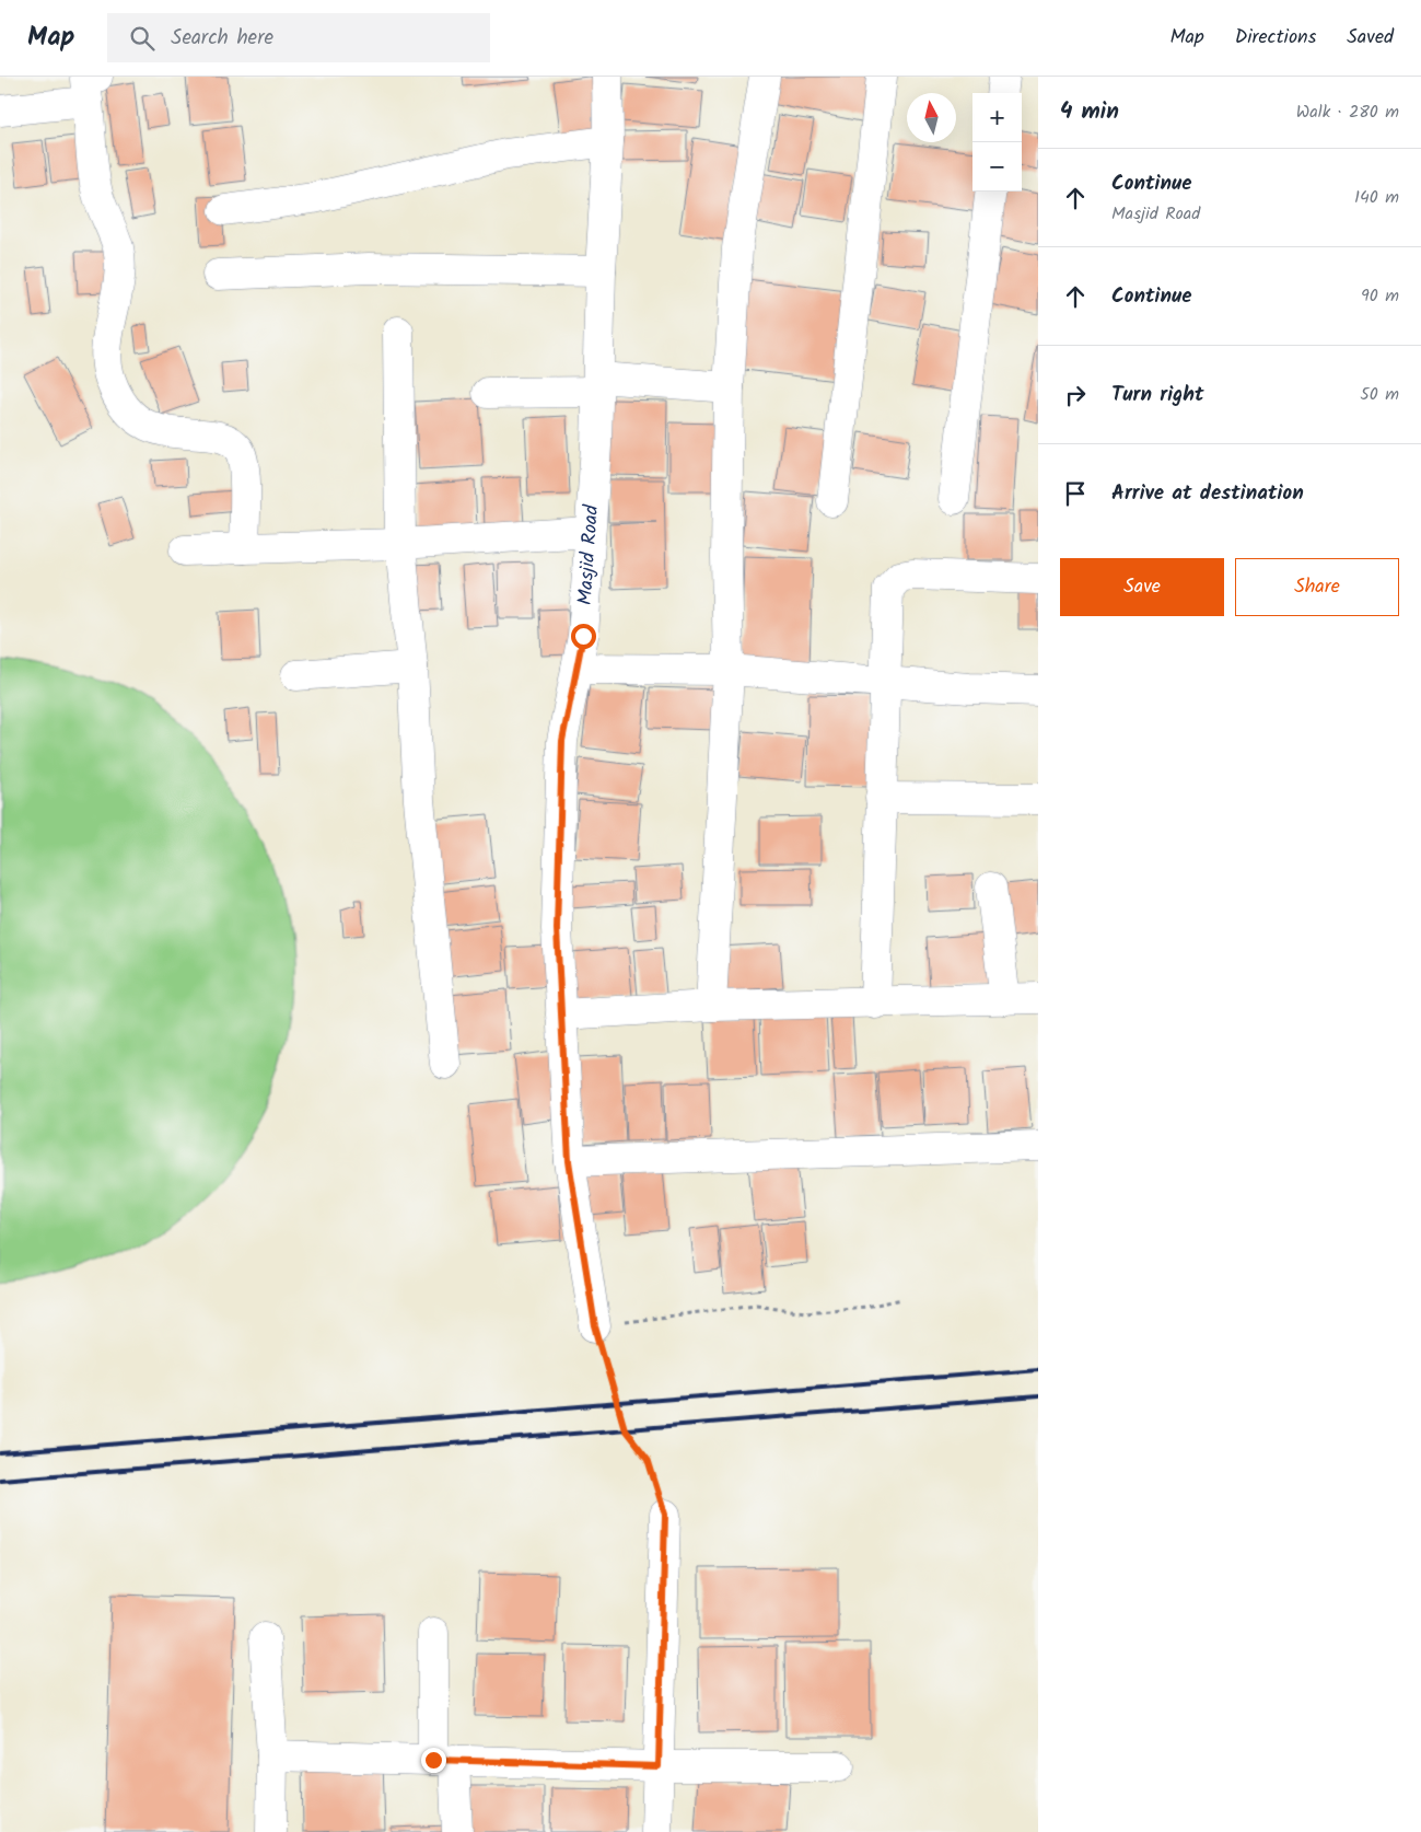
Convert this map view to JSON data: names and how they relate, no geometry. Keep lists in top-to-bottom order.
{
  "streets": {
    "street": ["Masjid Road"]
  },
  "north": "top",
  "page": {
    "header": "Map",
    "search": "Search here",
    "nav": ["Map", "Directions", "Saved"],
    "heading": ["4 min", "Walk · 280 m"],
    "map_buttons": ["+", "−"],
    "list": [
      ["Continue", "Masjid Road", "140 m"],
      ["Continue", "90 m"],
      ["Turn right", "50 m"],
      "Arrive at destination"
    ],
    "buttons": ["Save", "Share"]
  }
}
